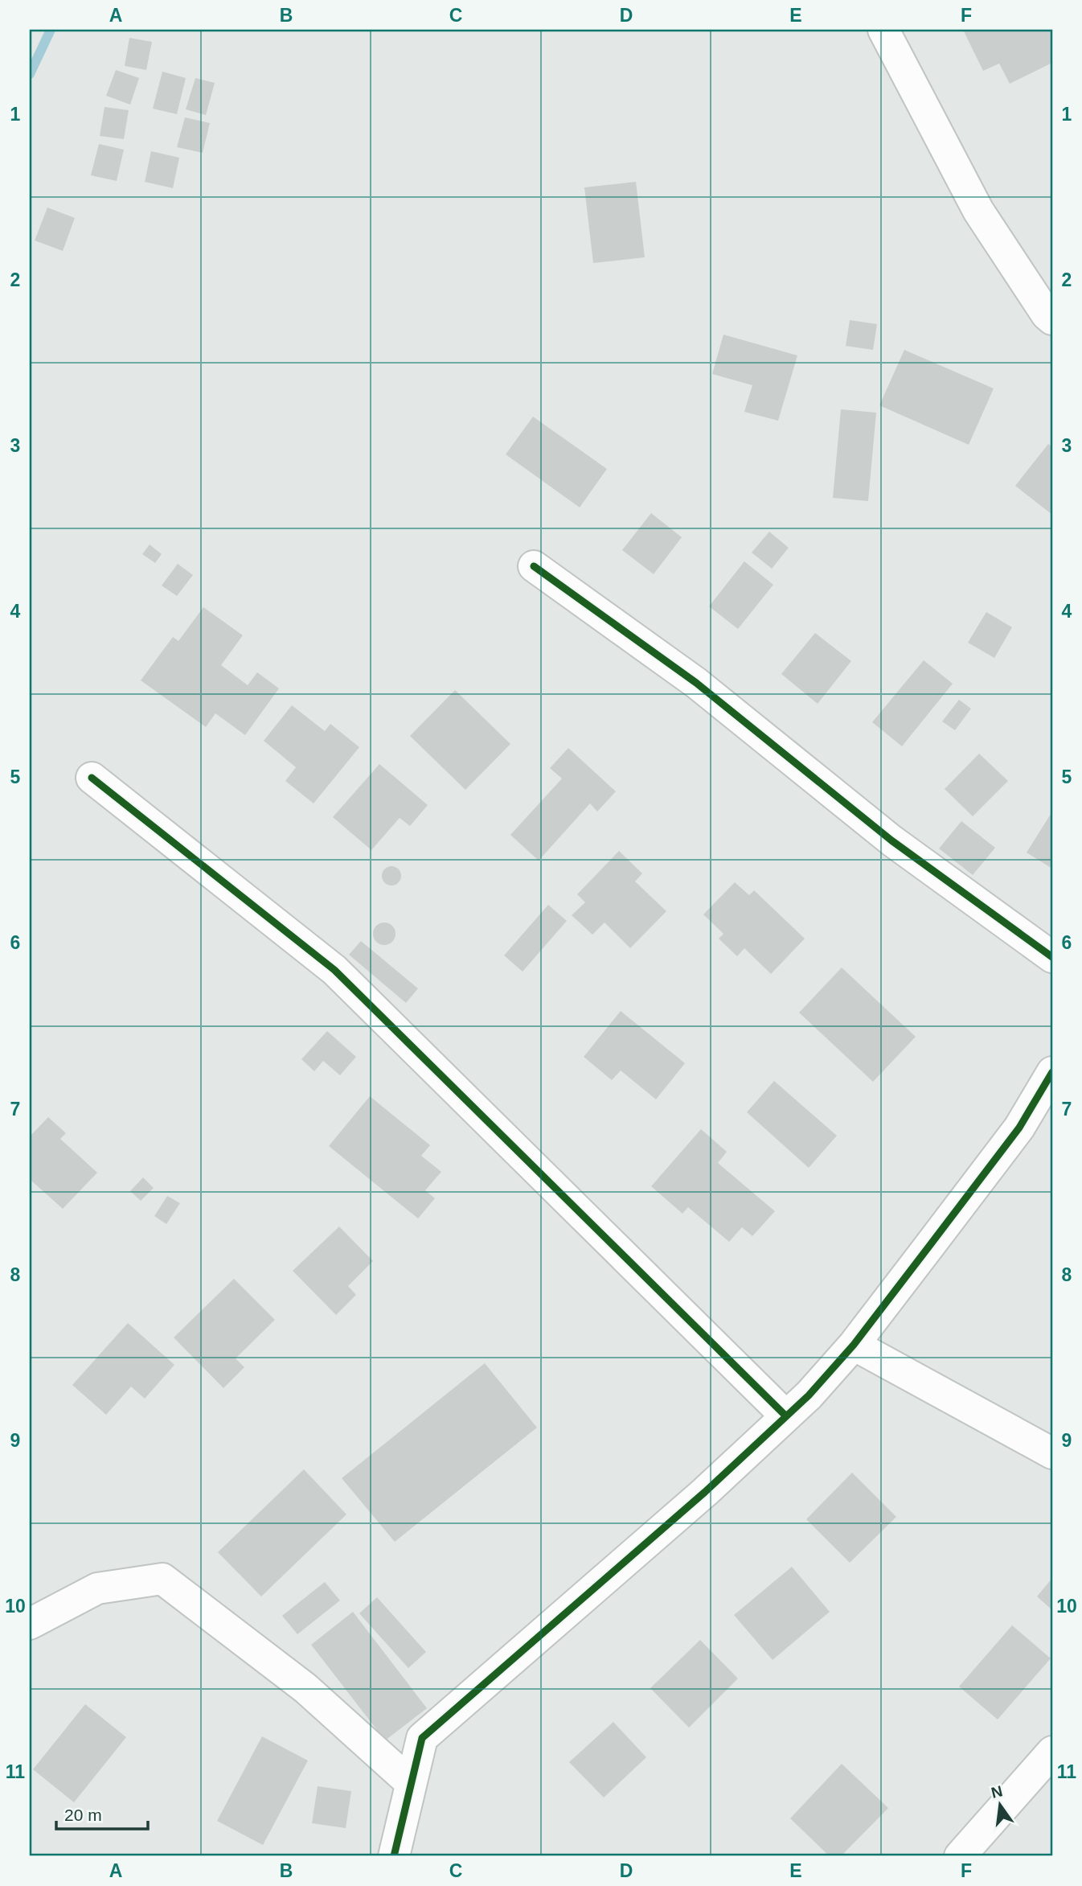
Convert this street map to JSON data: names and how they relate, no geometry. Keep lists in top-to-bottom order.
{
  "scale_bar": "20 m",
  "north": "top",
  "grid": {
    "columns": [
      "A",
      "B",
      "C",
      "D",
      "E",
      "F"
    ],
    "rows": [
      "1",
      "2",
      "3",
      "4",
      "5",
      "6",
      "7",
      "8",
      "9",
      "10",
      "11"
    ]
  }
}
